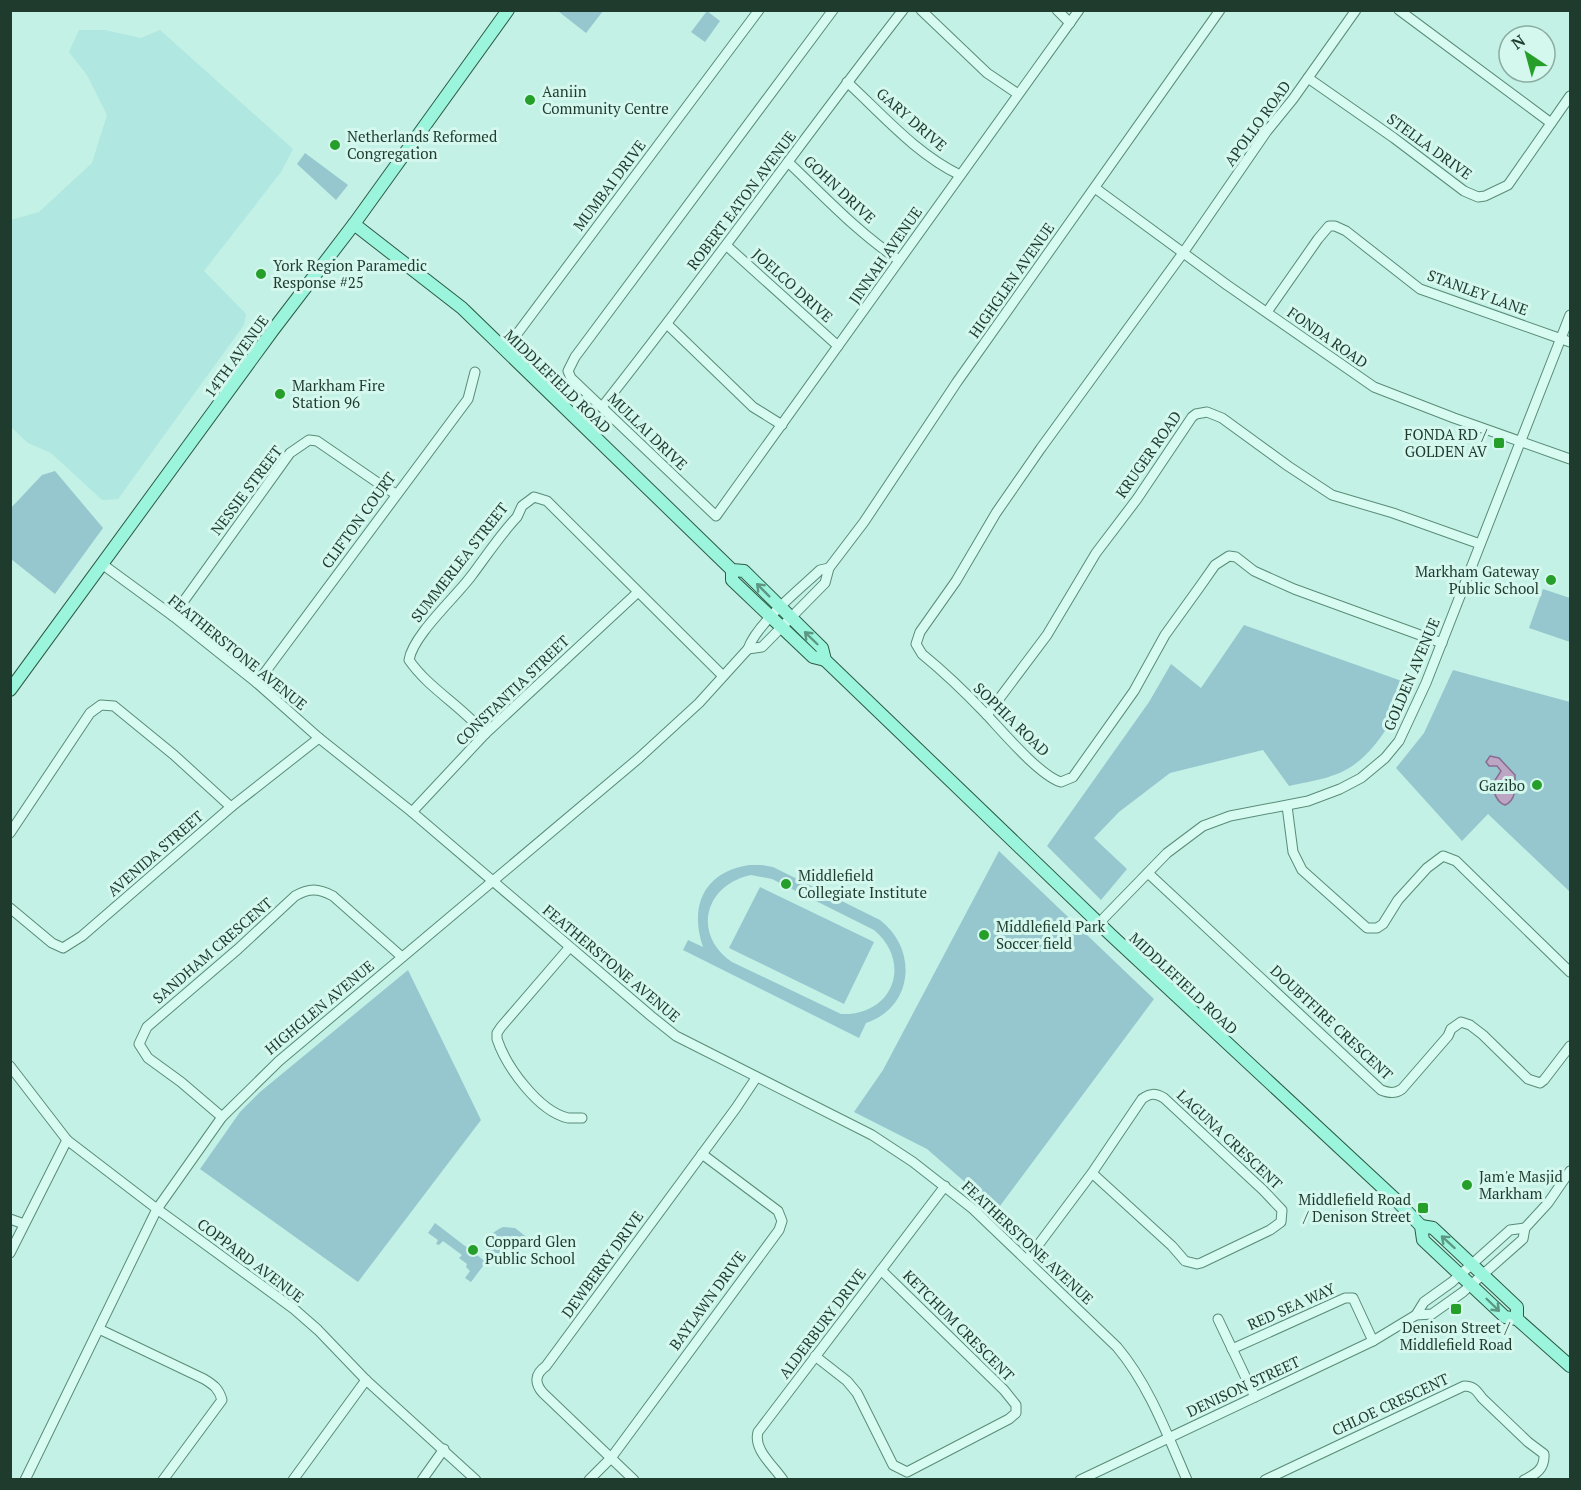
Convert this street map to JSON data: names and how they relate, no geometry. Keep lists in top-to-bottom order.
{
  "streets": {
    "main road": ["14TH AVENUE", "MIDDLEFIELD ROAD"],
    "street": [
      "GARY DRIVE",
      "APOLLO ROAD",
      "STELLA DRIVE",
      "MUMBAI DRIVE",
      "GOHN DRIVE",
      "ROBERT EATON AVENUE",
      "JINNAH AVENUE",
      "HIGHGLEN AVENUE",
      "JOELCO DRIVE",
      "STANLEY LANE",
      "FONDA ROAD",
      "MULLAI DRIVE",
      "KRUGER ROAD",
      "NESSIE STREET",
      "CLIFTON COURT",
      "SUMMERLEA STREET",
      "FEATHERSTONE AVENUE",
      "GOLDEN AVENUE",
      "CONSTANTIA STREET",
      "SOPHIA ROAD",
      "AVENIDA STREET",
      "SANDHAM CRESCENT",
      "DOUBTFIRE CRESCENT",
      "LAGUNA CRESCENT",
      "COPPARD AVENUE",
      "DEWBERRY DRIVE",
      "BAYLAWN DRIVE",
      "RED SEA WAY",
      "ALDERBURY DRIVE",
      "KETCHUM CRESCENT",
      "DENISON STREET",
      "CHLOE CRESCENT"
    ]
  },
  "crossings": [
    ["GARY DRIVE", "ROBERT EATON AVENUE"],
    ["GARY DRIVE", "JINNAH AVENUE"],
    ["APOLLO ROAD", "STELLA DRIVE"],
    ["APOLLO ROAD", "FONDA ROAD"],
    ["APOLLO ROAD", "SOPHIA ROAD"],
    ["MUMBAI DRIVE", "MIDDLEFIELD ROAD"],
    ["GOHN DRIVE", "ROBERT EATON AVENUE"],
    ["GOHN DRIVE", "JINNAH AVENUE"],
    ["ROBERT EATON AVENUE", "JOELCO DRIVE"],
    ["ROBERT EATON AVENUE", "MULLAI DRIVE"],
    ["JINNAH AVENUE", "JOELCO DRIVE"],
    ["JINNAH AVENUE", "MULLAI DRIVE"],
    ["HIGHGLEN AVENUE", "FONDA ROAD"],
    ["HIGHGLEN AVENUE", "MIDDLEFIELD ROAD"],
    ["HIGHGLEN AVENUE", "SUMMERLEA STREET"],
    ["HIGHGLEN AVENUE", "FEATHERSTONE AVENUE"],
    ["HIGHGLEN AVENUE", "SANDHAM CRESCENT"],
    ["HIGHGLEN AVENUE", "COPPARD AVENUE"],
    ["STANLEY LANE", "FONDA ROAD"],
    ["STANLEY LANE", "GOLDEN AVENUE"],
    ["FONDA ROAD", "GOLDEN AVENUE"],
    ["FONDA ROAD", "SOPHIA ROAD"],
    ["14TH AVENUE", "MIDDLEFIELD ROAD"],
    ["14TH AVENUE", "FEATHERSTONE AVENUE"],
    ["MIDDLEFIELD ROAD", "GOLDEN AVENUE"],
    ["MIDDLEFIELD ROAD", "DENISON STREET"],
    ["KRUGER ROAD", "GOLDEN AVENUE"],
    ["KRUGER ROAD", "SOPHIA ROAD"],
    ["NESSIE STREET", "CLIFTON COURT"],
    ["NESSIE STREET", "FEATHERSTONE AVENUE"],
    ["CLIFTON COURT", "FEATHERSTONE AVENUE"],
    ["SUMMERLEA STREET", "CONSTANTIA STREET"],
    ["FEATHERSTONE AVENUE", "CONSTANTIA STREET"],
    ["FEATHERSTONE AVENUE", "AVENIDA STREET"],
    ["FEATHERSTONE AVENUE", "LAGUNA CRESCENT"],
    ["FEATHERSTONE AVENUE", "DEWBERRY DRIVE"],
    ["FEATHERSTONE AVENUE", "ALDERBURY DRIVE"],
    ["FEATHERSTONE AVENUE", "DENISON STREET"],
    ["GOLDEN AVENUE", "SOPHIA ROAD"],
    ["GOLDEN AVENUE", "DOUBTFIRE CRESCENT"],
    ["DEWBERRY DRIVE", "BAYLAWN DRIVE"],
    ["RED SEA WAY", "DENISON STREET"],
    ["ALDERBURY DRIVE", "KETCHUM CRESCENT"]
  ],
  "places": {
    "other": [
      "Aaniin Community Centre",
      "Netherlands Reformed Congregation",
      "York Region Paramedic Response #25",
      "Markham Fire Station 96",
      "Markham Gateway Public School",
      "Gazibo",
      "Middlefield Collegiate Institute",
      "Middlefield Park Soccer field",
      "Jam'e Masjid Markham",
      "Coppard Glen Public School"
    ],
    "transit": ["FONDA RD / GOLDEN AV", "Middlefield Road / Denison Street", "Denison Street / Middlefield Road"]
  },
  "north": "top left"
}
